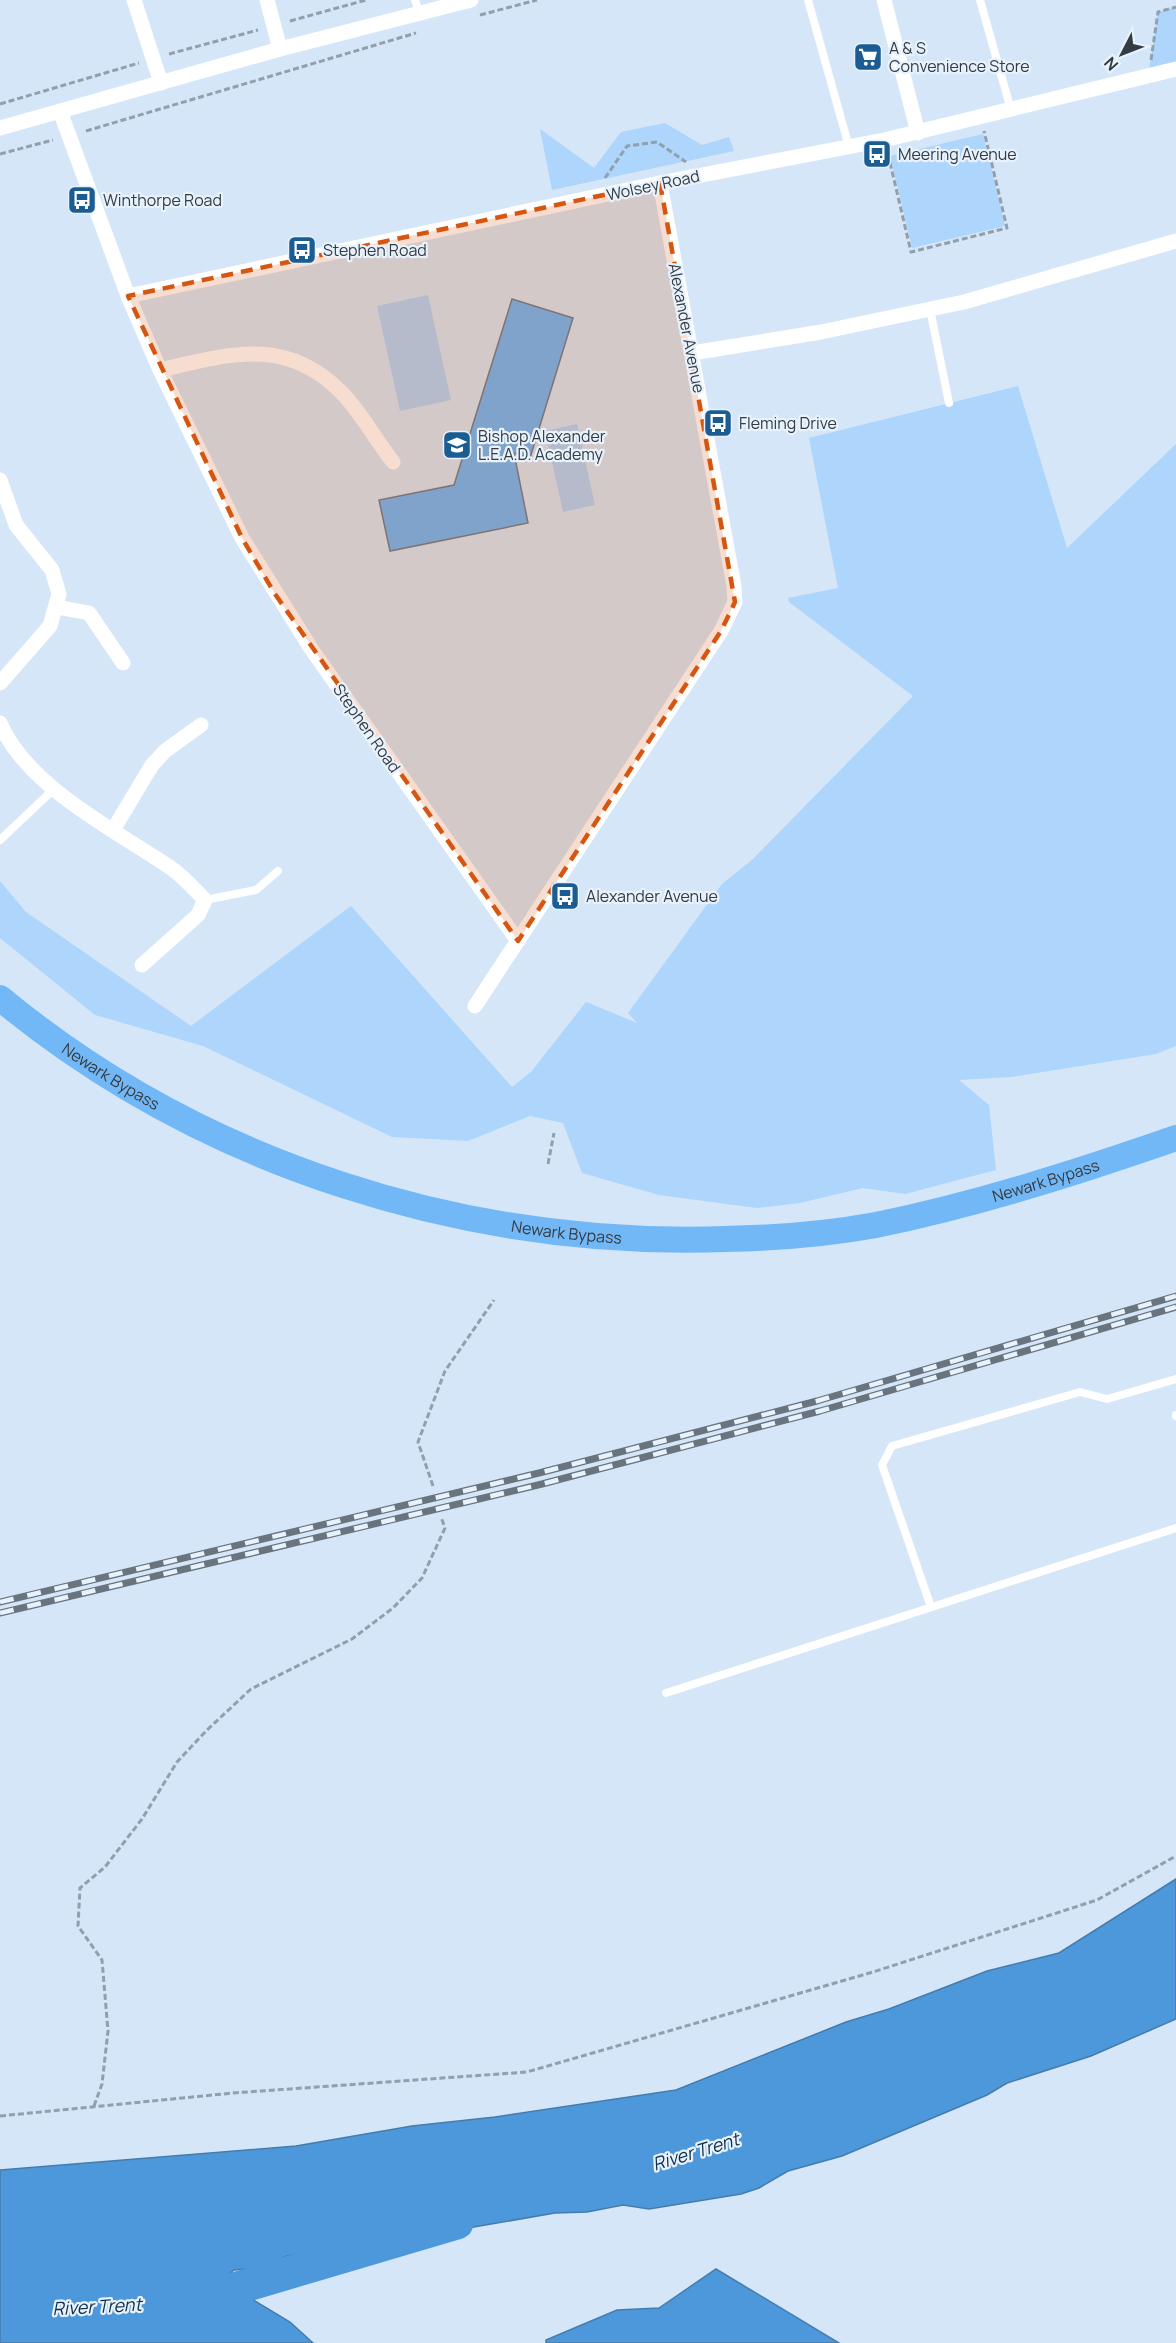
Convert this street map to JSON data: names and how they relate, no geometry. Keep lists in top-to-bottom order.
{
  "streets": {
    "highway": ["Newark Bypass"],
    "street": ["Wolsey Road", "Alexander Avenue", "Stephen Road"]
  },
  "crossings": [
    ["Wolsey Road", "Alexander Avenue"],
    ["Wolsey Road", "Stephen Road"],
    ["Alexander Avenue", "Stephen Road"]
  ],
  "water": ["River Trent"],
  "places": {
    "supermarket": ["A & S Convenience Store"],
    "bus stop": [
      "Meering Avenue",
      "Winthorpe Road",
      "Stephen Road",
      "Fleming Drive",
      "Alexander Avenue"
    ],
    "school or university": ["Bishop Alexander L.E.A.D. Academy"]
  },
  "north": "bottom left"
}
